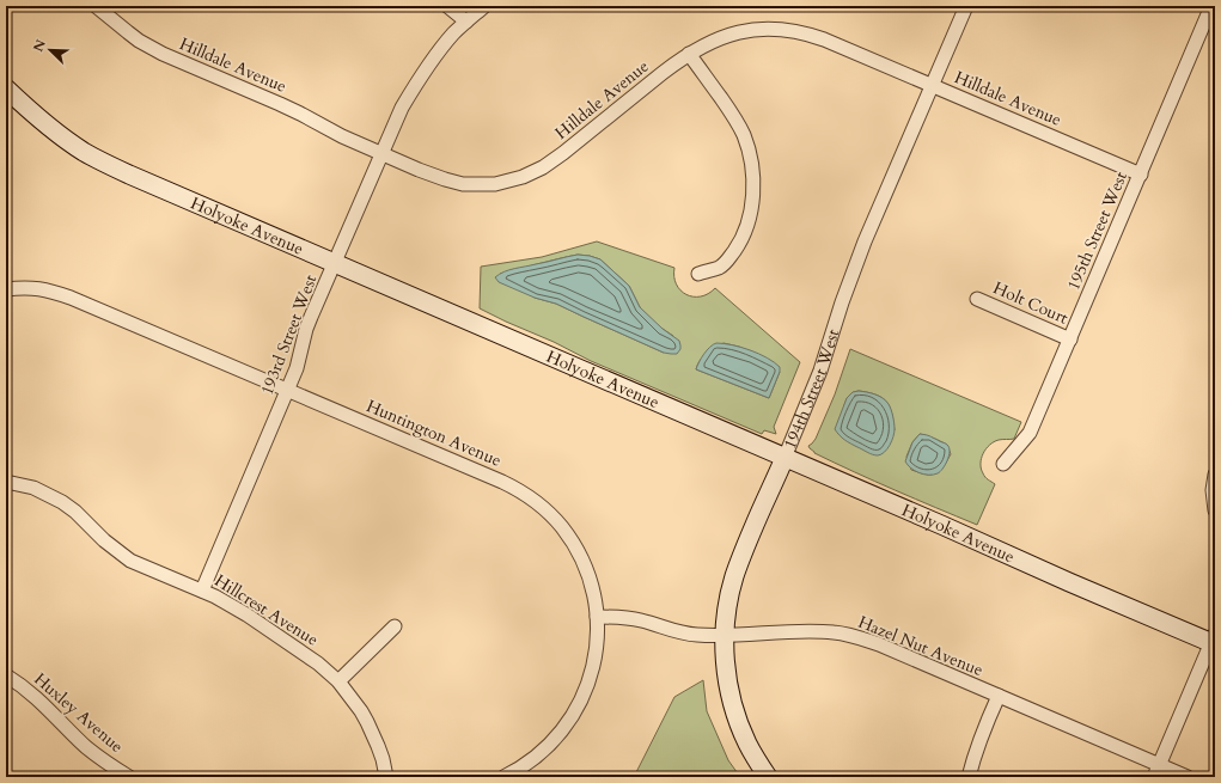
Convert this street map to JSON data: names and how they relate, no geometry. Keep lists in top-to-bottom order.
{
  "streets": {
    "street": [
      "Hilldale Avenue",
      "Holyoke Avenue",
      "195th Street West",
      "Holt Court",
      "193rd Street West",
      "194th Street West",
      "Huntington Avenue",
      "Hillcrest Avenue",
      "Hazel Nut Avenue",
      "Huxley Avenue"
    ]
  },
  "crossings": [
    ["Hilldale Avenue", "195th Street West"],
    ["Hilldale Avenue", "193rd Street West"],
    ["Hilldale Avenue", "194th Street West"],
    ["Holyoke Avenue", "193rd Street West"],
    ["Holyoke Avenue", "194th Street West"],
    ["195th Street West", "Holt Court"],
    ["193rd Street West", "Huntington Avenue"],
    ["193rd Street West", "Hillcrest Avenue"],
    ["194th Street West", "Hazel Nut Avenue"],
    ["Huntington Avenue", "Hazel Nut Avenue"]
  ],
  "north": "top left"
}
